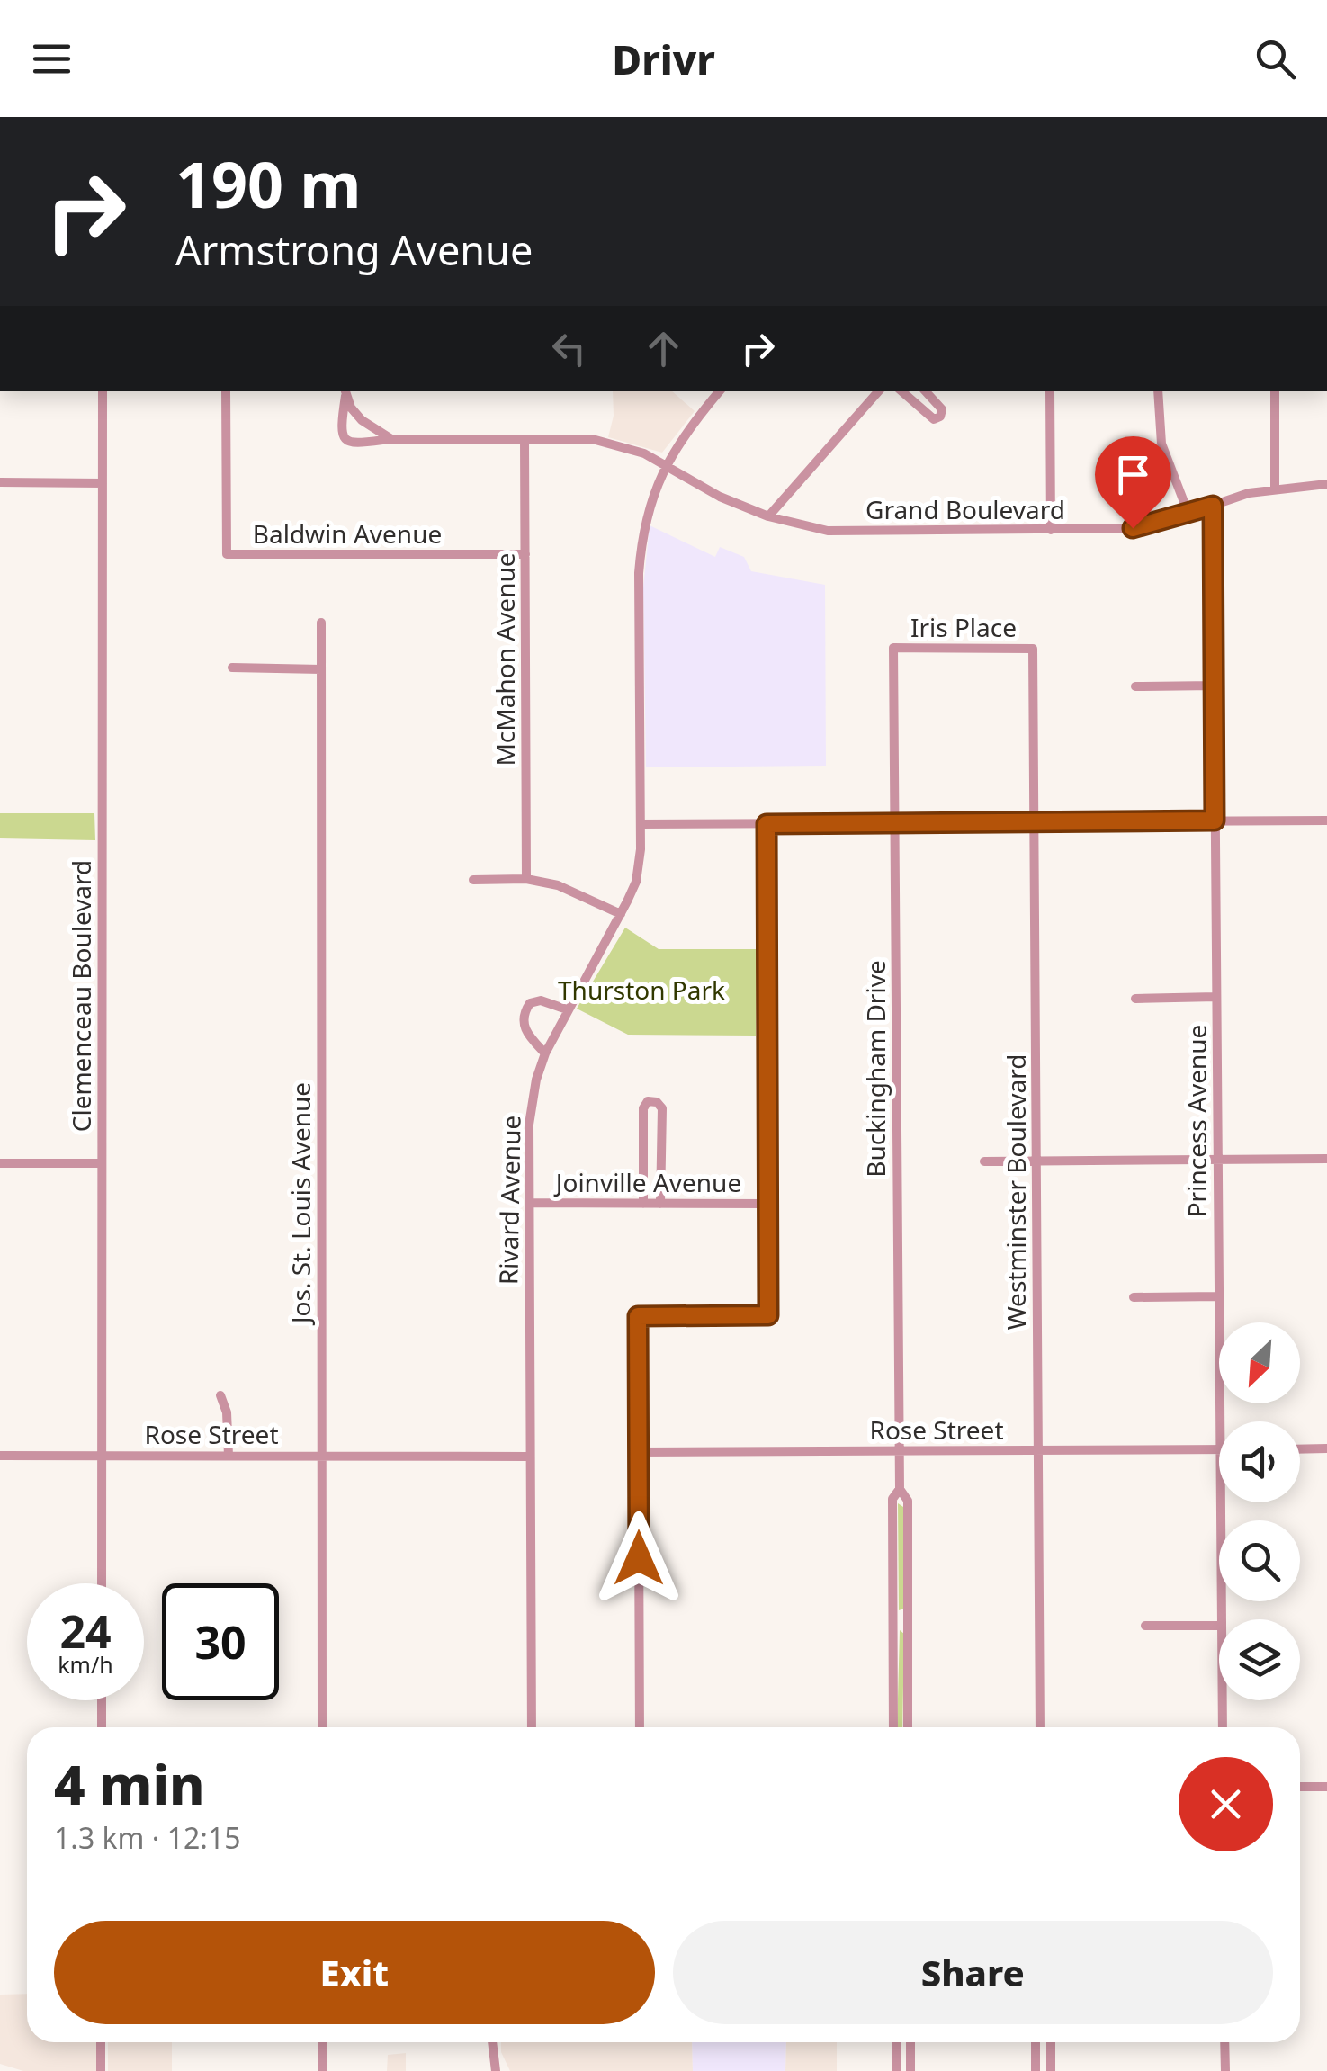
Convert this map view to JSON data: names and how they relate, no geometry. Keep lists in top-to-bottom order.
{
  "streets": {
    "street": [
      "Grand Boulevard",
      "Baldwin Avenue",
      "Iris Place",
      "McMahon Avenue",
      "Clemenceau Boulevard",
      "Buckingham Drive",
      "Princess Avenue",
      "Joinville Avenue",
      "Westminster Boulevard",
      "Rivard Avenue",
      "Jos. St. Louis Avenue",
      "Rose Street"
    ]
  },
  "crossings": [
    ["Grand Boulevard", "McMahon Avenue"],
    ["Grand Boulevard", "Princess Avenue"],
    ["Grand Boulevard", "Rivard Avenue"],
    ["Baldwin Avenue", "McMahon Avenue"],
    ["Iris Place", "Buckingham Drive"],
    ["Iris Place", "Westminster Boulevard"],
    ["Clemenceau Boulevard", "Rose Street"],
    ["Buckingham Drive", "Rose Street"],
    ["Joinville Avenue", "Rivard Avenue"],
    ["Westminster Boulevard", "Rose Street"],
    ["Rivard Avenue", "Rose Street"],
    ["Jos. St. Louis Avenue", "Rose Street"]
  ],
  "parks": ["Thurston Park"],
  "north": "bottom left",
  "page": {
    "header": "Drivr",
    "turn": ["190 m", "Armstrong Avenue"],
    "speed": "24 km/h",
    "limit": "30",
    "heading": ["4 min", "1.3 km · 12:15"],
    "buttons": ["Exit", "Share"]
  }
}
